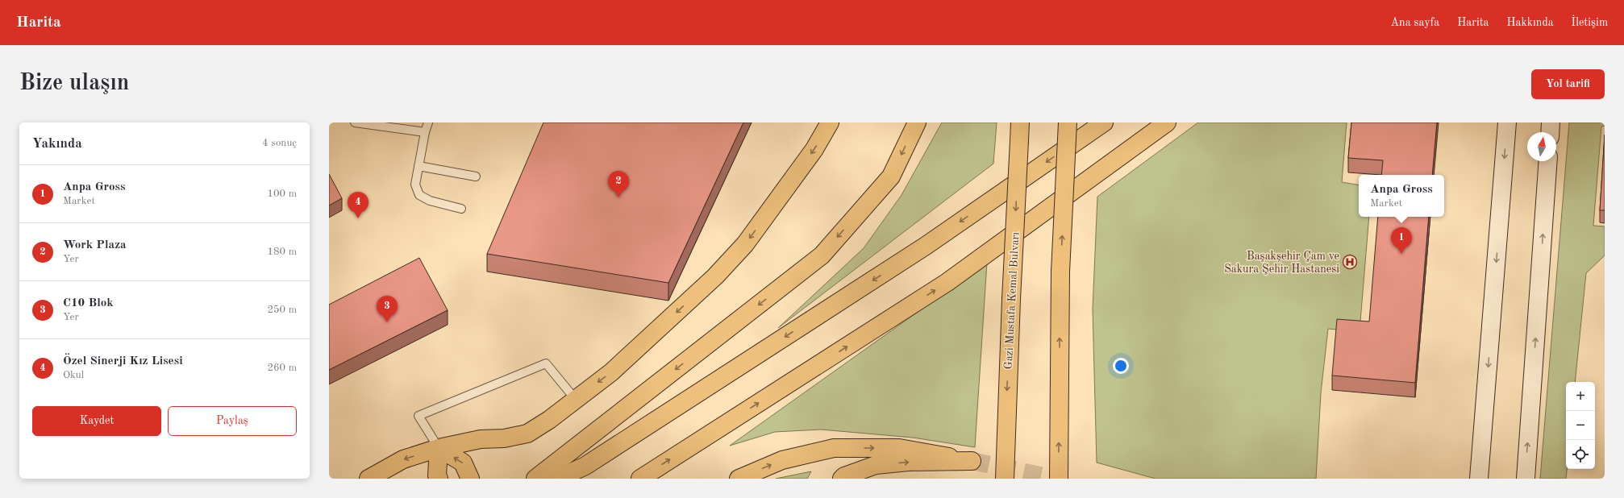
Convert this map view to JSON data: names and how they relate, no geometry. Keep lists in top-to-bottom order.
{
  "streets": {
    "main road": ["Gazi Mustafa Kemal Bulvarı"]
  },
  "places": {
    "hospital": ["Başakşehir Çam ve Sakura Şehir Hastanesi"]
  },
  "north": "top",
  "page": {
    "header": "Harita",
    "nav": [
      "Ana sayfa",
      "Harita",
      "Hakkında",
      "İletişim"
    ],
    "buttons": [
      "Yol tarifi",
      ["Kaydet", "Paylaş"]
    ],
    "title": "Bize ulaşın",
    "heading": ["Yakında", "4 sonuç"],
    "list": [
      {
        "mark": "1",
        "name": "Anpa Gross",
        "note": "Market",
        "value": "100 m"
      },
      {
        "mark": "2",
        "name": "Work Plaza",
        "note": "Yer",
        "value": "180 m"
      },
      {
        "mark": "3",
        "name": "C10 Blok",
        "note": "Yer",
        "value": "250 m"
      },
      {
        "mark": "4",
        "name": "Özel Sinerji Kız Lisesi",
        "note": "Okul",
        "value": "260 m"
      }
    ],
    "pins": [
      "2",
      "4",
      "1",
      "3"
    ],
    "popup": ["Anpa Gross", "Market"],
    "map_buttons": ["+", "−"]
  }
}
